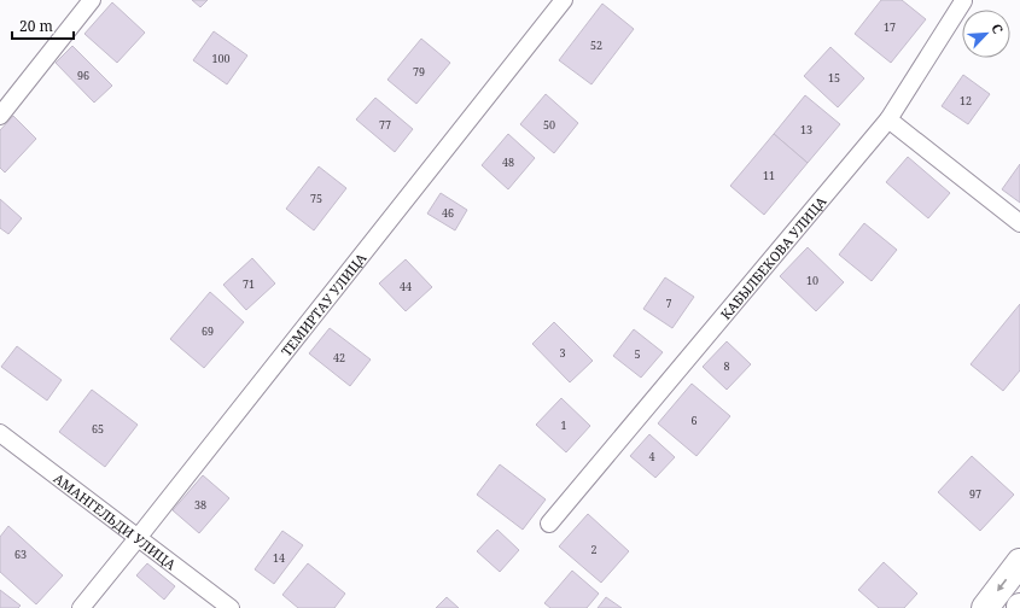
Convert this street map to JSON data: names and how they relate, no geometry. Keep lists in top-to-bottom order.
{
  "streets": {
    "street": ["КАБЫЛБЕКОВА УЛИЦА", "ТЕМИРТАУ УЛИЦА", "АМАНГЕЛЬДИ УЛИЦА"]
  },
  "crossings": [
    ["ТЕМИРТАУ УЛИЦА", "АМАНГЕЛЬДИ УЛИЦА"]
  ],
  "house_numbers": [
    "17",
    "52",
    "100",
    "79",
    "96",
    "15",
    "12",
    "77",
    "50",
    "13",
    "48",
    "11",
    "75",
    "46",
    "10",
    "71",
    "44",
    "7",
    "69",
    "3",
    "5",
    "42",
    "8",
    "6",
    "1",
    "65",
    "4",
    "97",
    "38",
    "2",
    "63",
    "14"
  ],
  "scale_bar": "20 m",
  "north": "top right"
}
